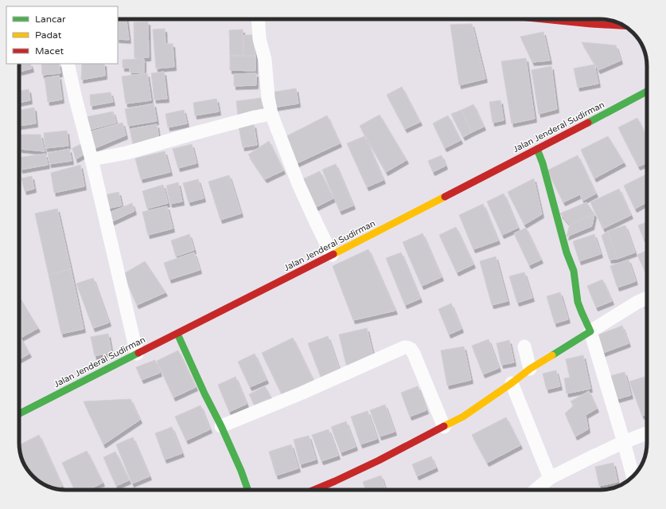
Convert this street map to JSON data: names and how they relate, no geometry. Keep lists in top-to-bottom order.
{
  "streets": {
    "main road": ["Jalan Jenderal Sudirman"]
  },
  "legend": ["Lancar", "Padat", "Macet"]
}
